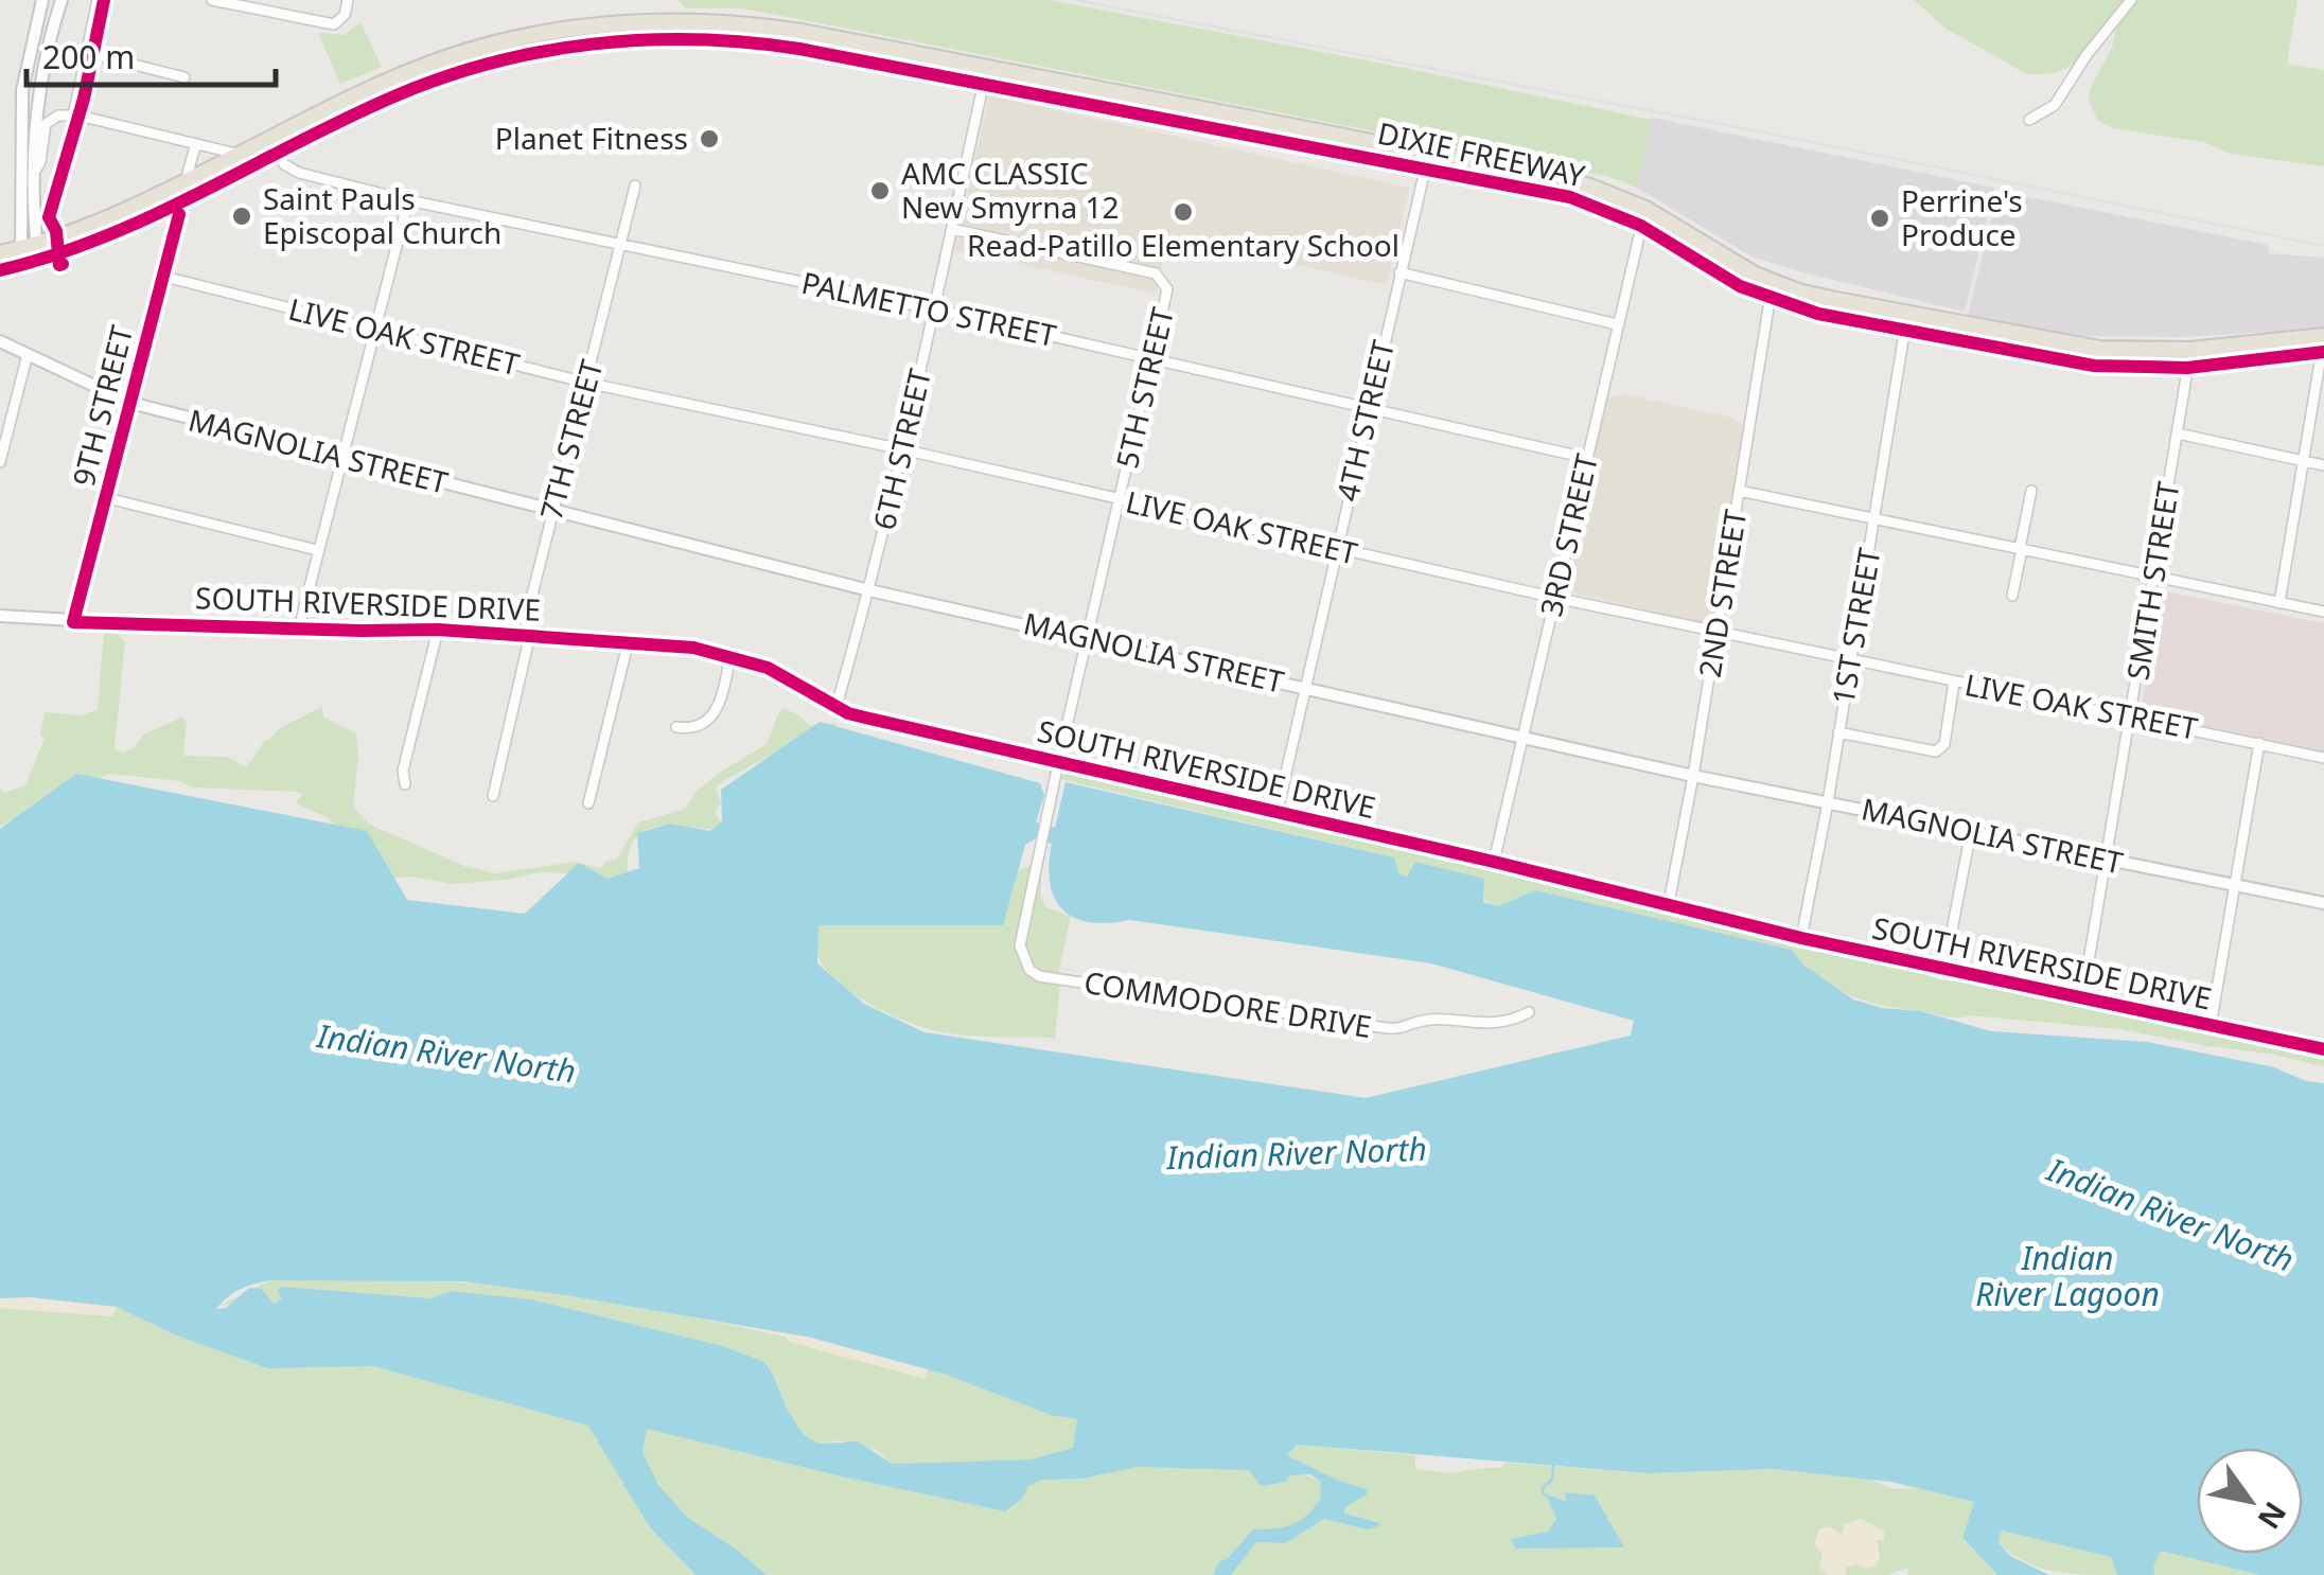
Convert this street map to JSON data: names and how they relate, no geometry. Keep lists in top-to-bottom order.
{
  "streets": {
    "main road": ["DIXIE FREEWAY"],
    "street": [
      "PALMETTO STREET",
      "LIVE OAK STREET",
      "5TH STREET",
      "9TH STREET",
      "4TH STREET",
      "7TH STREET",
      "6TH STREET",
      "MAGNOLIA STREET",
      "3RD STREET",
      "SMITH STREET",
      "2ND STREET",
      "SOUTH RIVERSIDE DRIVE",
      "1ST STREET",
      "COMMODORE DRIVE"
    ]
  },
  "crossings": [
    ["DIXIE FREEWAY", "4TH STREET"],
    ["DIXIE FREEWAY", "6TH STREET"],
    ["DIXIE FREEWAY", "3RD STREET"],
    ["DIXIE FREEWAY", "SMITH STREET"],
    ["DIXIE FREEWAY", "2ND STREET"],
    ["DIXIE FREEWAY", "1ST STREET"],
    ["PALMETTO STREET", "5TH STREET"],
    ["PALMETTO STREET", "4TH STREET"],
    ["PALMETTO STREET", "7TH STREET"],
    ["PALMETTO STREET", "6TH STREET"],
    ["PALMETTO STREET", "3RD STREET"],
    ["LIVE OAK STREET", "5TH STREET"],
    ["LIVE OAK STREET", "9TH STREET"],
    ["LIVE OAK STREET", "4TH STREET"],
    ["LIVE OAK STREET", "7TH STREET"],
    ["LIVE OAK STREET", "6TH STREET"],
    ["LIVE OAK STREET", "3RD STREET"],
    ["LIVE OAK STREET", "SMITH STREET"],
    ["LIVE OAK STREET", "2ND STREET"],
    ["LIVE OAK STREET", "1ST STREET"],
    ["5TH STREET", "6TH STREET"],
    ["5TH STREET", "MAGNOLIA STREET"],
    ["5TH STREET", "SOUTH RIVERSIDE DRIVE"],
    ["5TH STREET", "COMMODORE DRIVE"],
    ["9TH STREET", "MAGNOLIA STREET"],
    ["9TH STREET", "SOUTH RIVERSIDE DRIVE"],
    ["4TH STREET", "MAGNOLIA STREET"],
    ["4TH STREET", "SOUTH RIVERSIDE DRIVE"],
    ["7TH STREET", "MAGNOLIA STREET"],
    ["7TH STREET", "SOUTH RIVERSIDE DRIVE"],
    ["6TH STREET", "MAGNOLIA STREET"],
    ["6TH STREET", "SOUTH RIVERSIDE DRIVE"],
    ["MAGNOLIA STREET", "3RD STREET"],
    ["MAGNOLIA STREET", "SMITH STREET"],
    ["MAGNOLIA STREET", "2ND STREET"],
    ["MAGNOLIA STREET", "1ST STREET"],
    ["3RD STREET", "SOUTH RIVERSIDE DRIVE"],
    ["SMITH STREET", "SOUTH RIVERSIDE DRIVE"],
    ["2ND STREET", "SOUTH RIVERSIDE DRIVE"],
    ["SOUTH RIVERSIDE DRIVE", "1ST STREET"]
  ],
  "water": ["Indian River North", "Indian River Lagoon"],
  "places": [
    "Planet Fitness",
    "AMC CLASSIC New Smyrna 12",
    "Read-Patillo Elementary School",
    "Saint Pauls Episcopal Church",
    "Perrine's Produce"
  ],
  "scale_bar": "200 m",
  "north": "bottom right"
}
